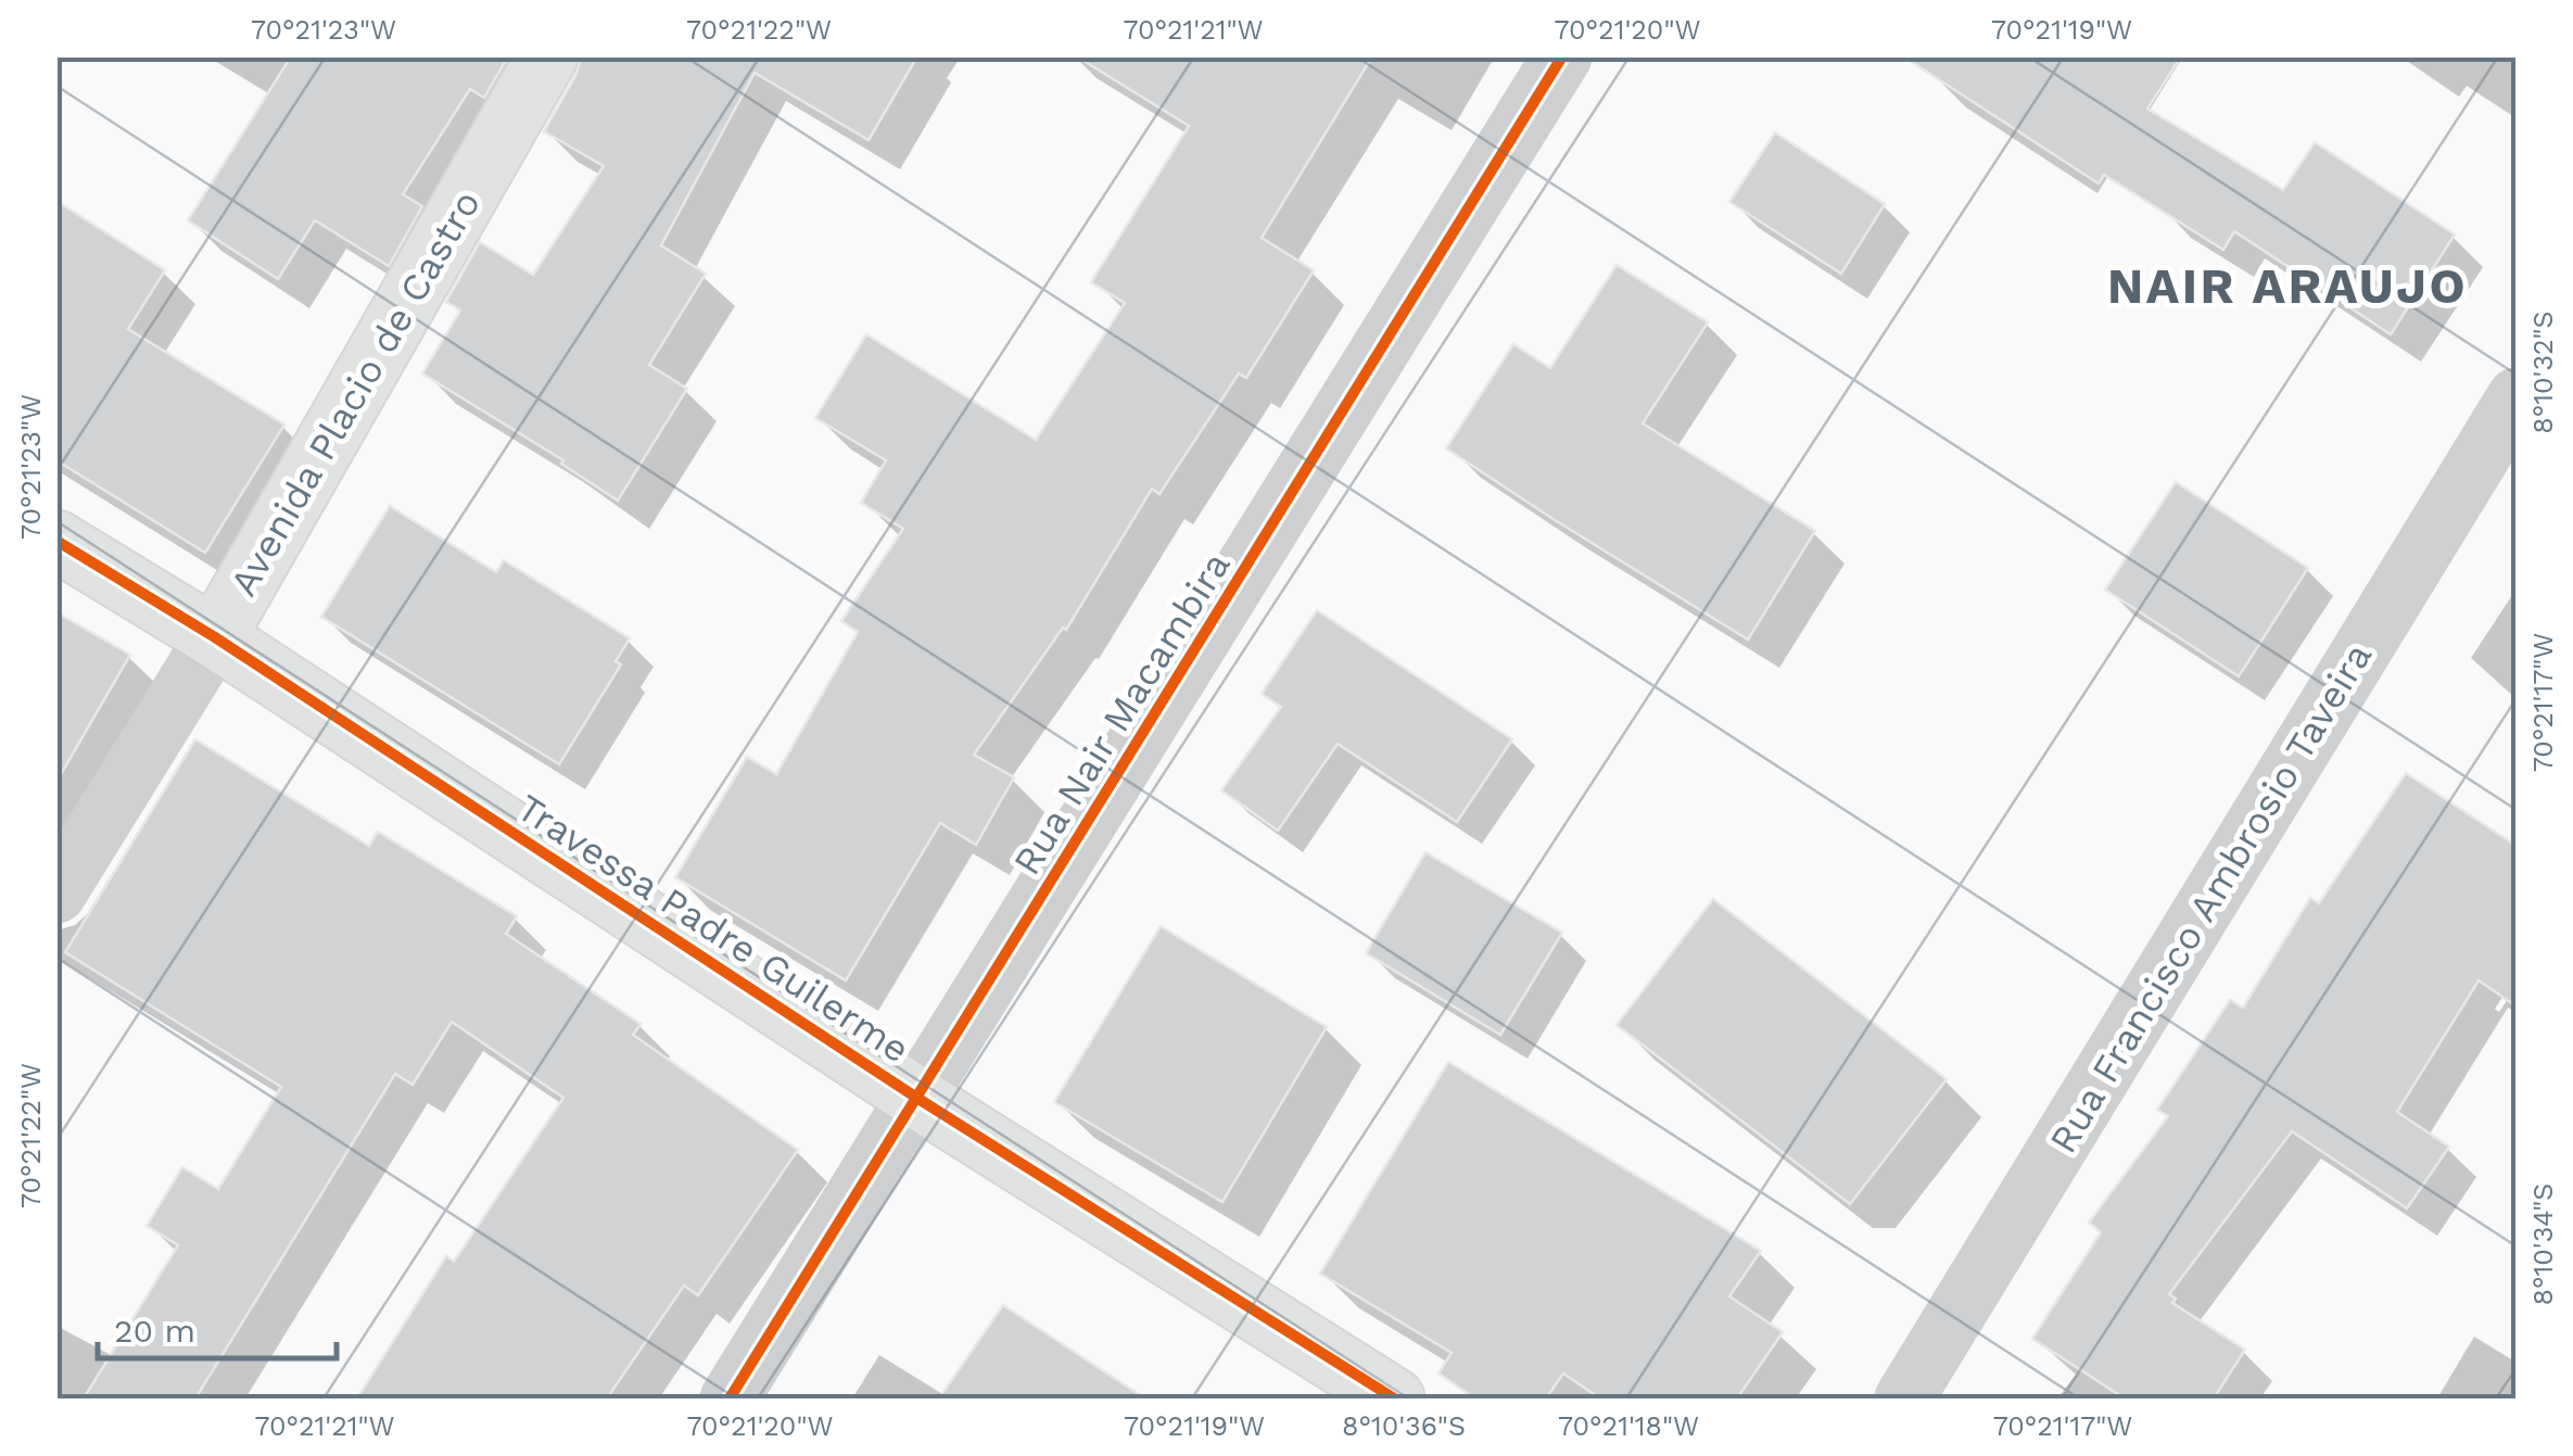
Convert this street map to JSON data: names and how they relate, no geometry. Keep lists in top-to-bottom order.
{
  "streets": {
    "street": [
      "Avenida Placio de Castro",
      "Rua Nair Macambira",
      "Rua Francisco Ambrosio Taveira",
      "Travessa Padre Guilerme"
    ]
  },
  "crossings": [
    ["Avenida Placio de Castro", "Travessa Padre Guilerme"],
    ["Rua Nair Macambira", "Travessa Padre Guilerme"]
  ],
  "districts": ["NAIR ARAUJO"],
  "scale_bar": "20 m",
  "coordinates": [
    "70°21'23\"W",
    "70°21'22\"W",
    "70°21'21\"W",
    "70°21'20\"W",
    "70°21'19\"W",
    "8°10'32\"S",
    "70°21'17\"W",
    "8°10'34\"S",
    "8°10'36\"S",
    "70°21'18\"W"
  ]
}
